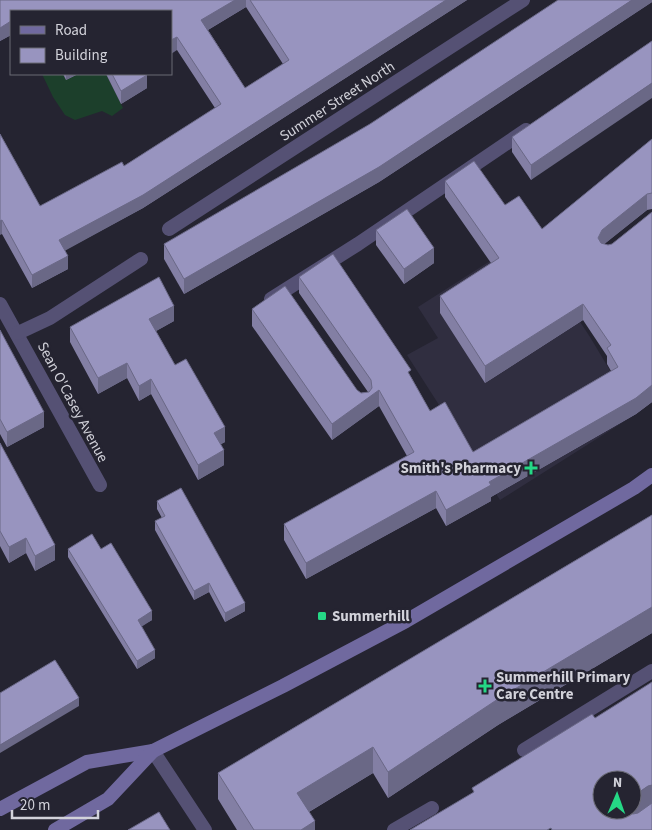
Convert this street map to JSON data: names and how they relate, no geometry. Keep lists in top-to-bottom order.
{
  "streets": {
    "street": ["Summer Street North", "Sean O'Casey Avenue"]
  },
  "places": {
    "health": ["Smith's Pharmacy", "Summerhill Primary Care Centre"],
    "transit": ["Summerhill"]
  },
  "legend": ["Road", "Building"],
  "scale_bar": "20 m",
  "north": "top"
}
